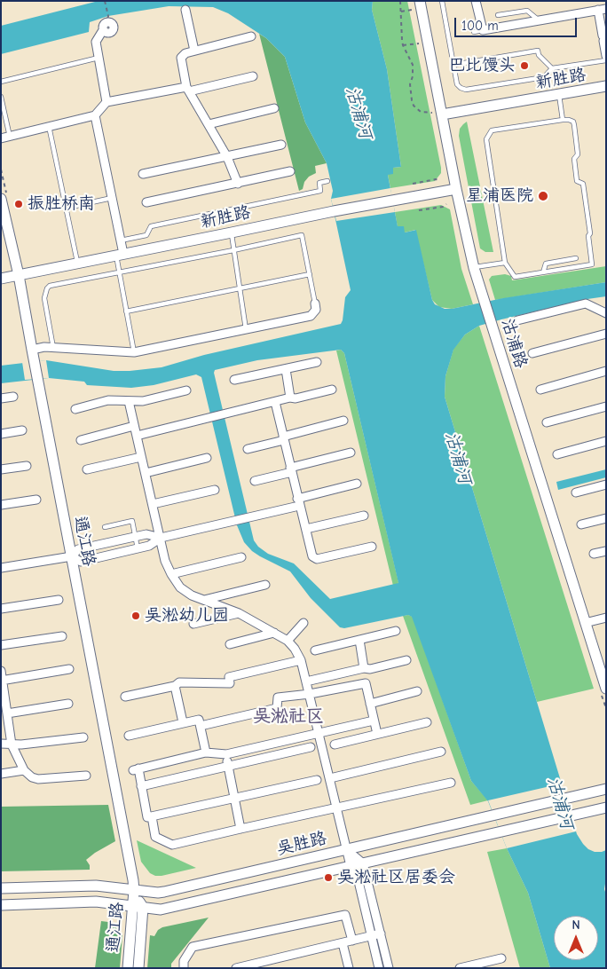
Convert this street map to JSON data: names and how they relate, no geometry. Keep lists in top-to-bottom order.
{
  "streets": {
    "street": [
      "新胜路",
      "沽浦路",
      "通江路",
      "吴胜路"
    ]
  },
  "crossings": [
    ["新胜路", "沽浦路"],
    ["新胜路", "通江路"],
    ["通江路", "吴胜路"]
  ],
  "districts": ["吴淞社区"],
  "water": ["沽浦河"],
  "places": [
    "巴比馒头",
    "星浦医院",
    "振胜桥南",
    "吴淞幼儿园",
    "吴淞社区居委会"
  ],
  "scale_bar": "100 m",
  "north": "top"
}
